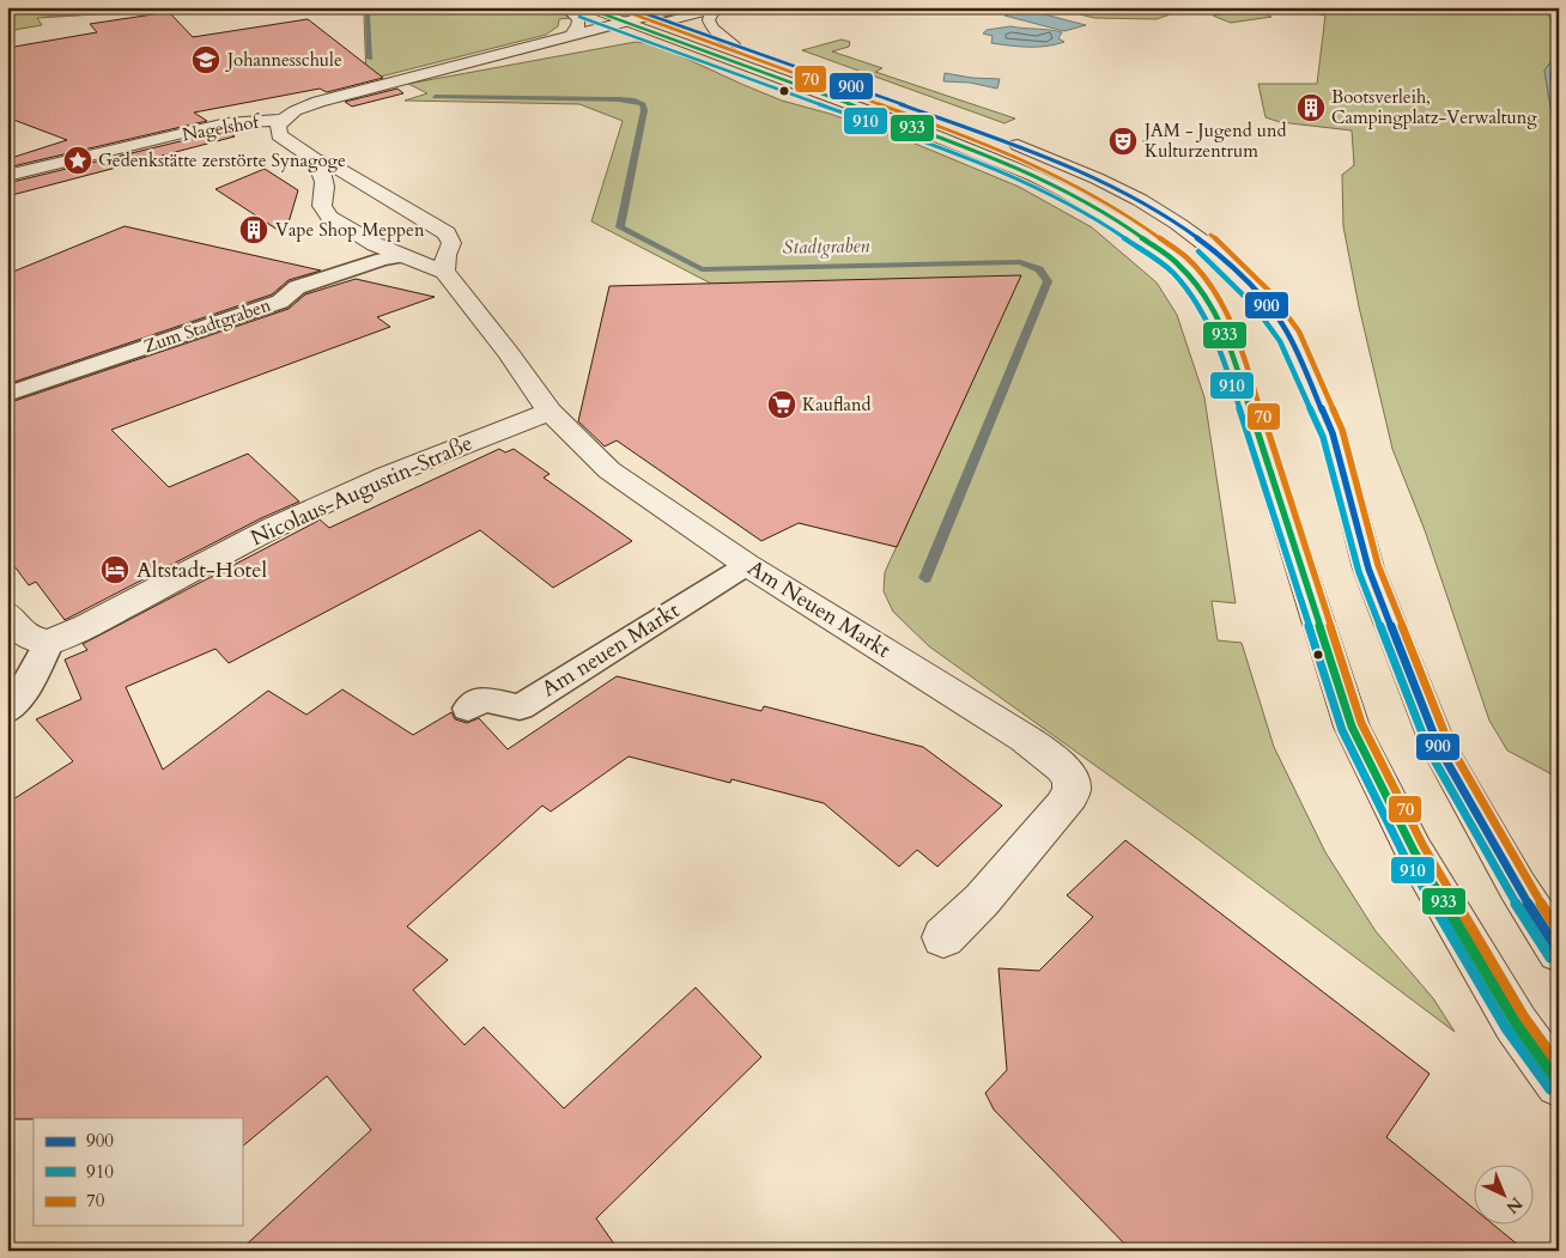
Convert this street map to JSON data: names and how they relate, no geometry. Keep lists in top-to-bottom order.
{
  "streets": {
    "street": [
      "Nagelshof",
      "Zum Stadtgraben",
      "Nicolaus-Augustin-Straße",
      "Am Neuen Markt",
      "Am neuen Markt"
    ]
  },
  "crossings": [
    ["Nicolaus-Augustin-Straße", "Am Neuen Markt"],
    ["Am Neuen Markt", "Am neuen Markt"]
  ],
  "water": ["Stadtgraben"],
  "places": {
    "school or university": ["Johannesschule"],
    "building": ["Bootsverleih, Campingplatz-Verwaltung", "Vape Shop Meppen"],
    "theatre": ["JAM - Jugend und Kulturzentrum"],
    "place": ["Gedenkstätte zerstörte Synagoge"],
    "supermarket": ["Kaufland"],
    "hotel": ["Altstadt-Hotel"]
  },
  "lines": [
    "transit line 900",
    "transit line 70",
    "transit line 933",
    "transit line 910"
  ],
  "legend": ["900", "910", "70"],
  "north": "bottom right"
}
